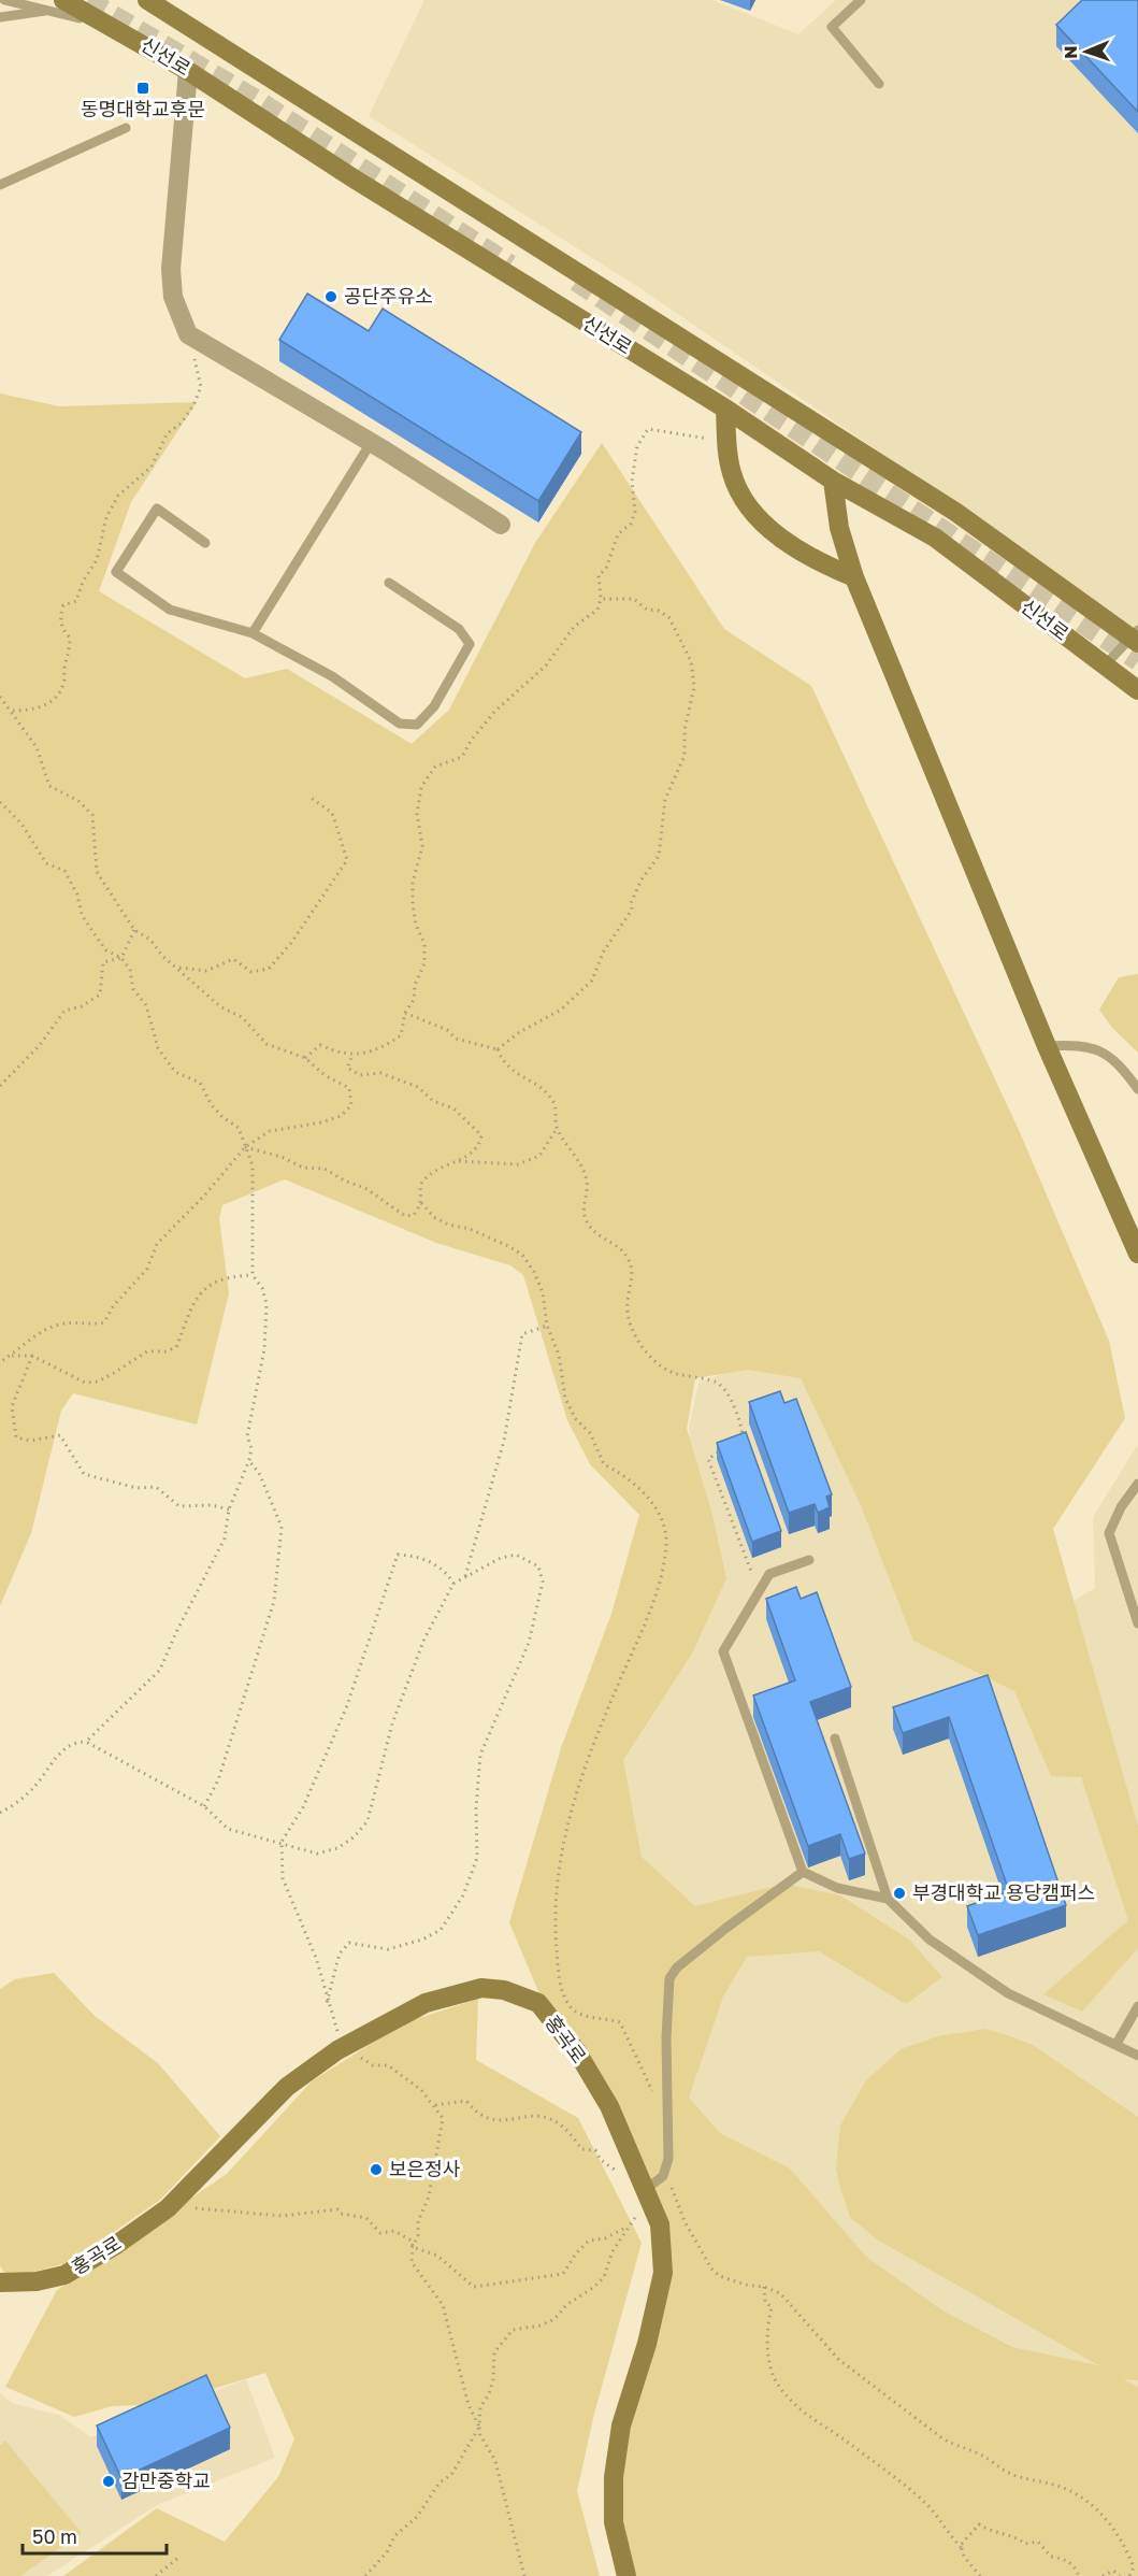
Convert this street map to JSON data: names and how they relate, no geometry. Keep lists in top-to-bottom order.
{
  "streets": {
    "main road": ["신선로", "홍곡로"]
  },
  "places": {
    "transit": ["동명대학교후문"],
    "other": [
      "공단주유소",
      "부경대학교 용당캠퍼스",
      "보은정사",
      "감만중학교"
    ]
  },
  "scale_bar": "50 m",
  "north": "left"
}
